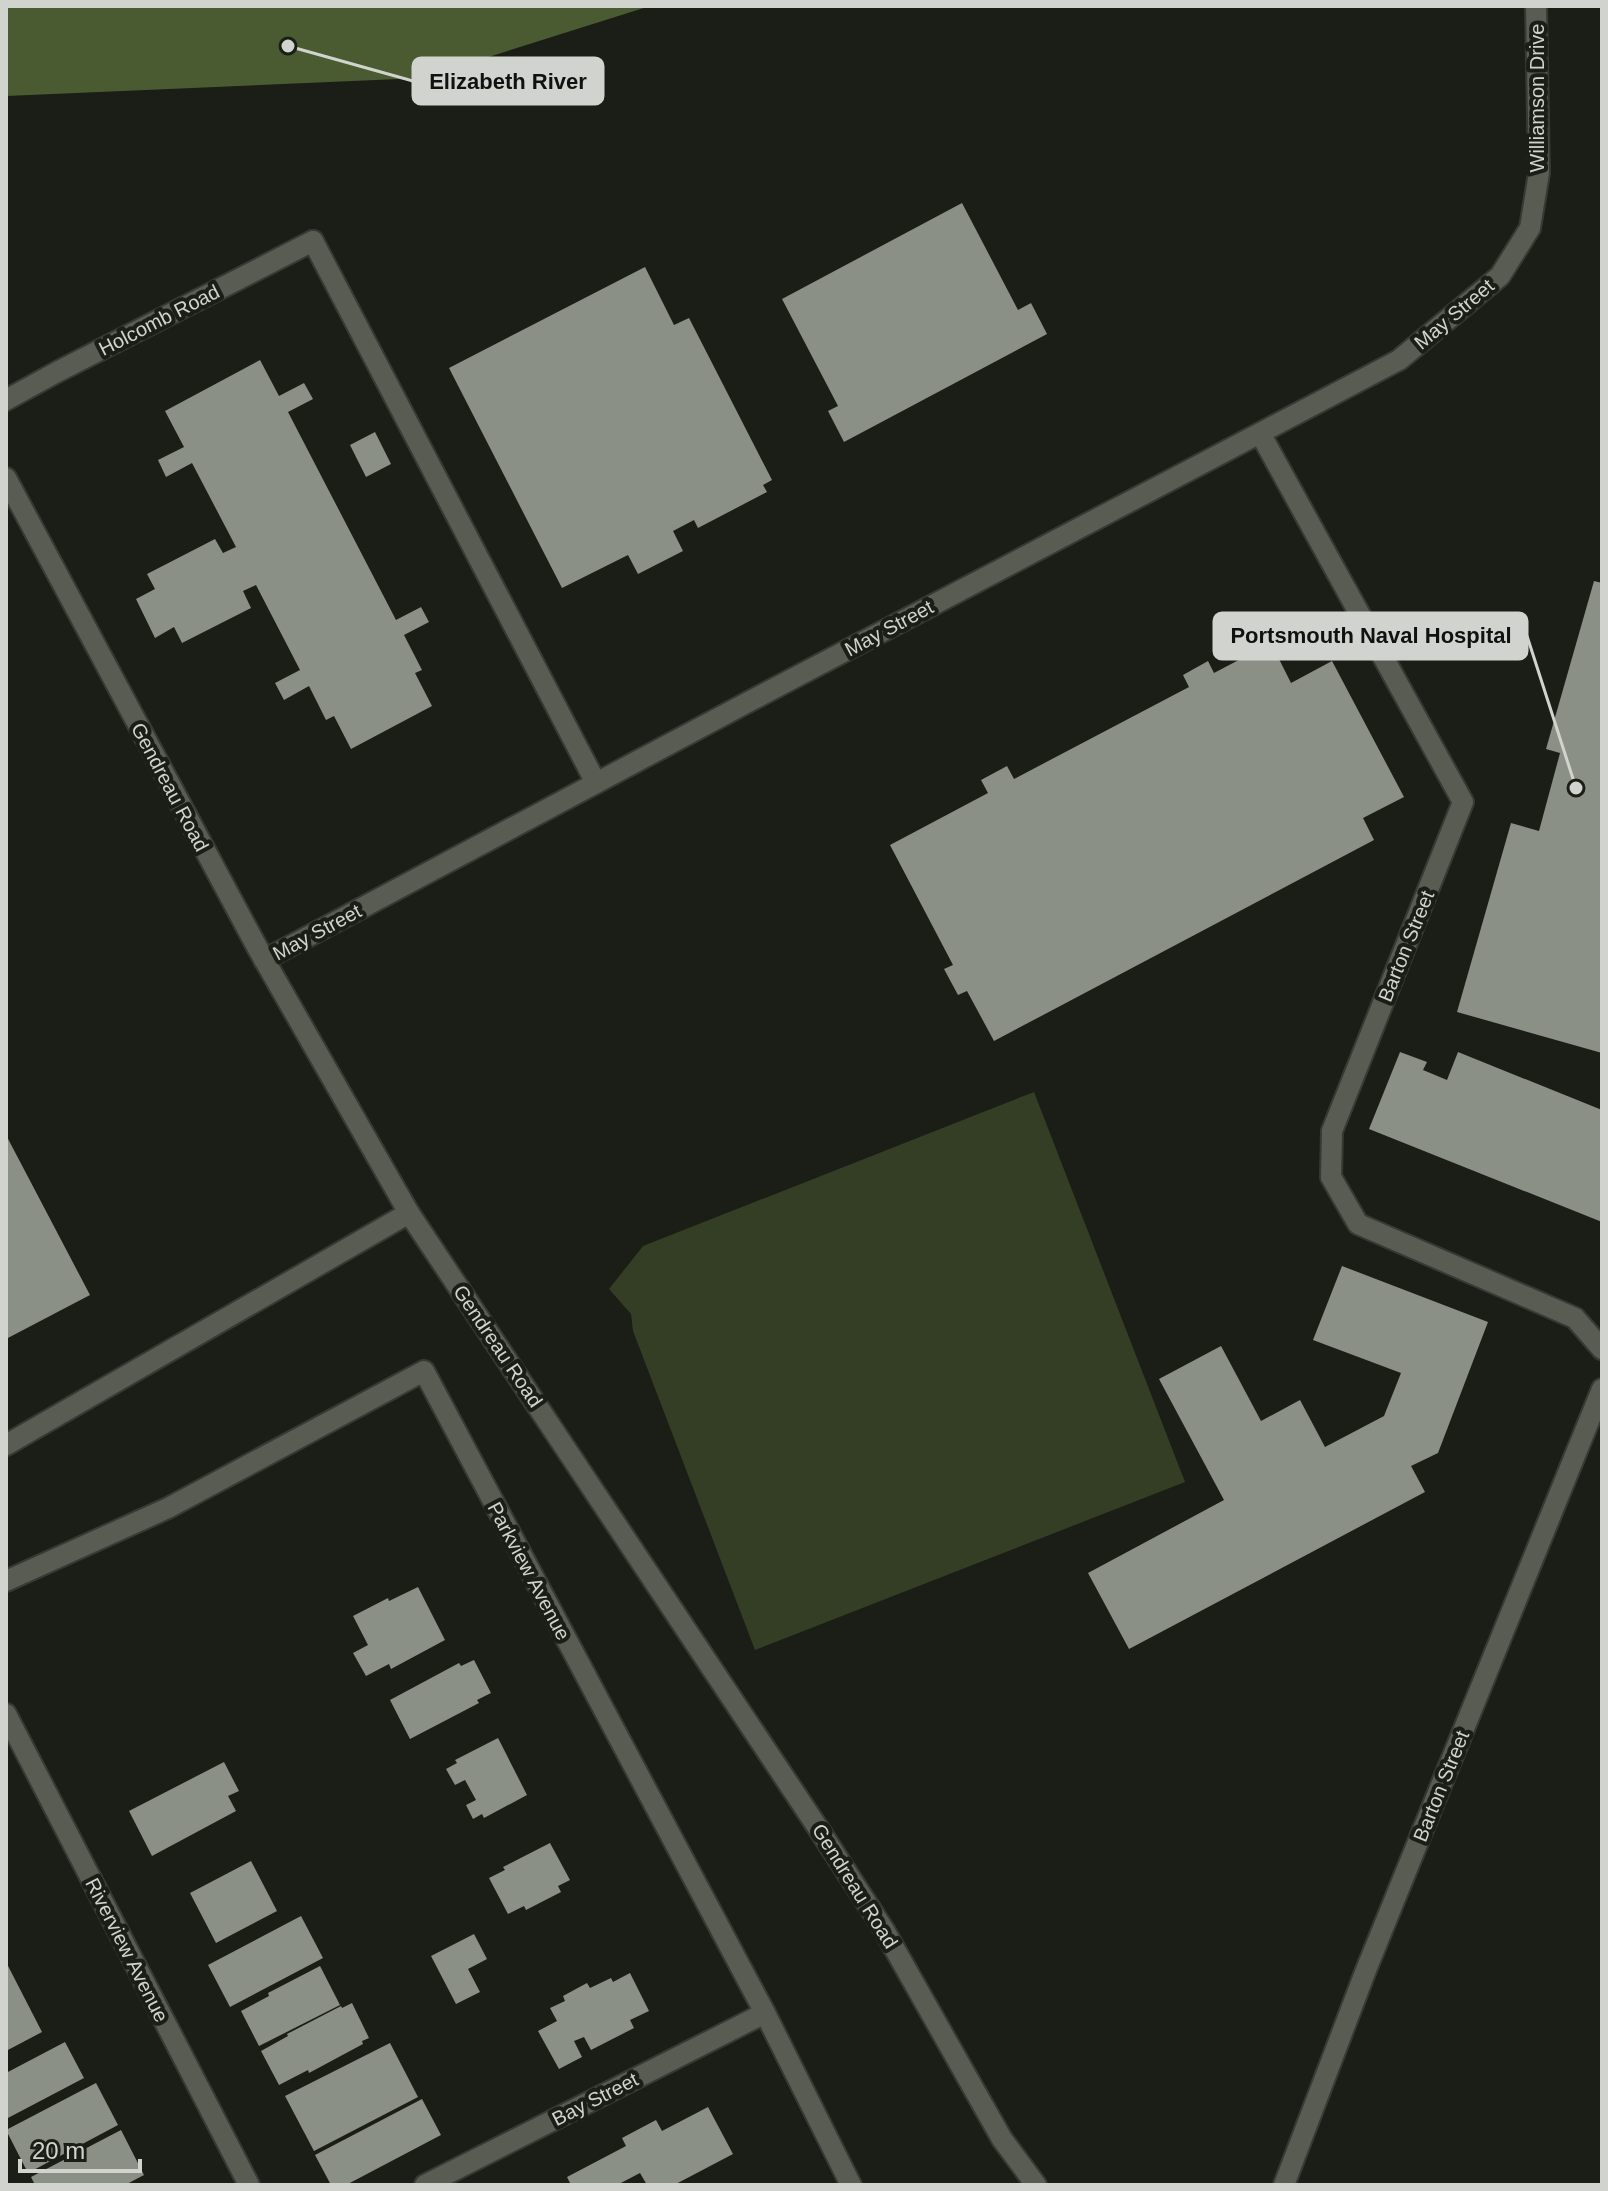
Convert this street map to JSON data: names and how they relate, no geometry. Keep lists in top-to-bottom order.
{
  "streets": {
    "street": [
      "Williamson Drive",
      "May Street",
      "Holcomb Road",
      "Gendreau Road",
      "Barton Street",
      "Parkview Avenue",
      "Riverview Avenue",
      "Bay Street"
    ]
  },
  "crossings": [
    ["Williamson Drive", "May Street"],
    ["May Street", "Holcomb Road"],
    ["May Street", "Gendreau Road"],
    ["May Street", "Barton Street"],
    ["Parkview Avenue", "Bay Street"]
  ],
  "places": ["Elizabeth River", "Portsmouth Naval Hospital"],
  "scale_bar": "20 m"
}
